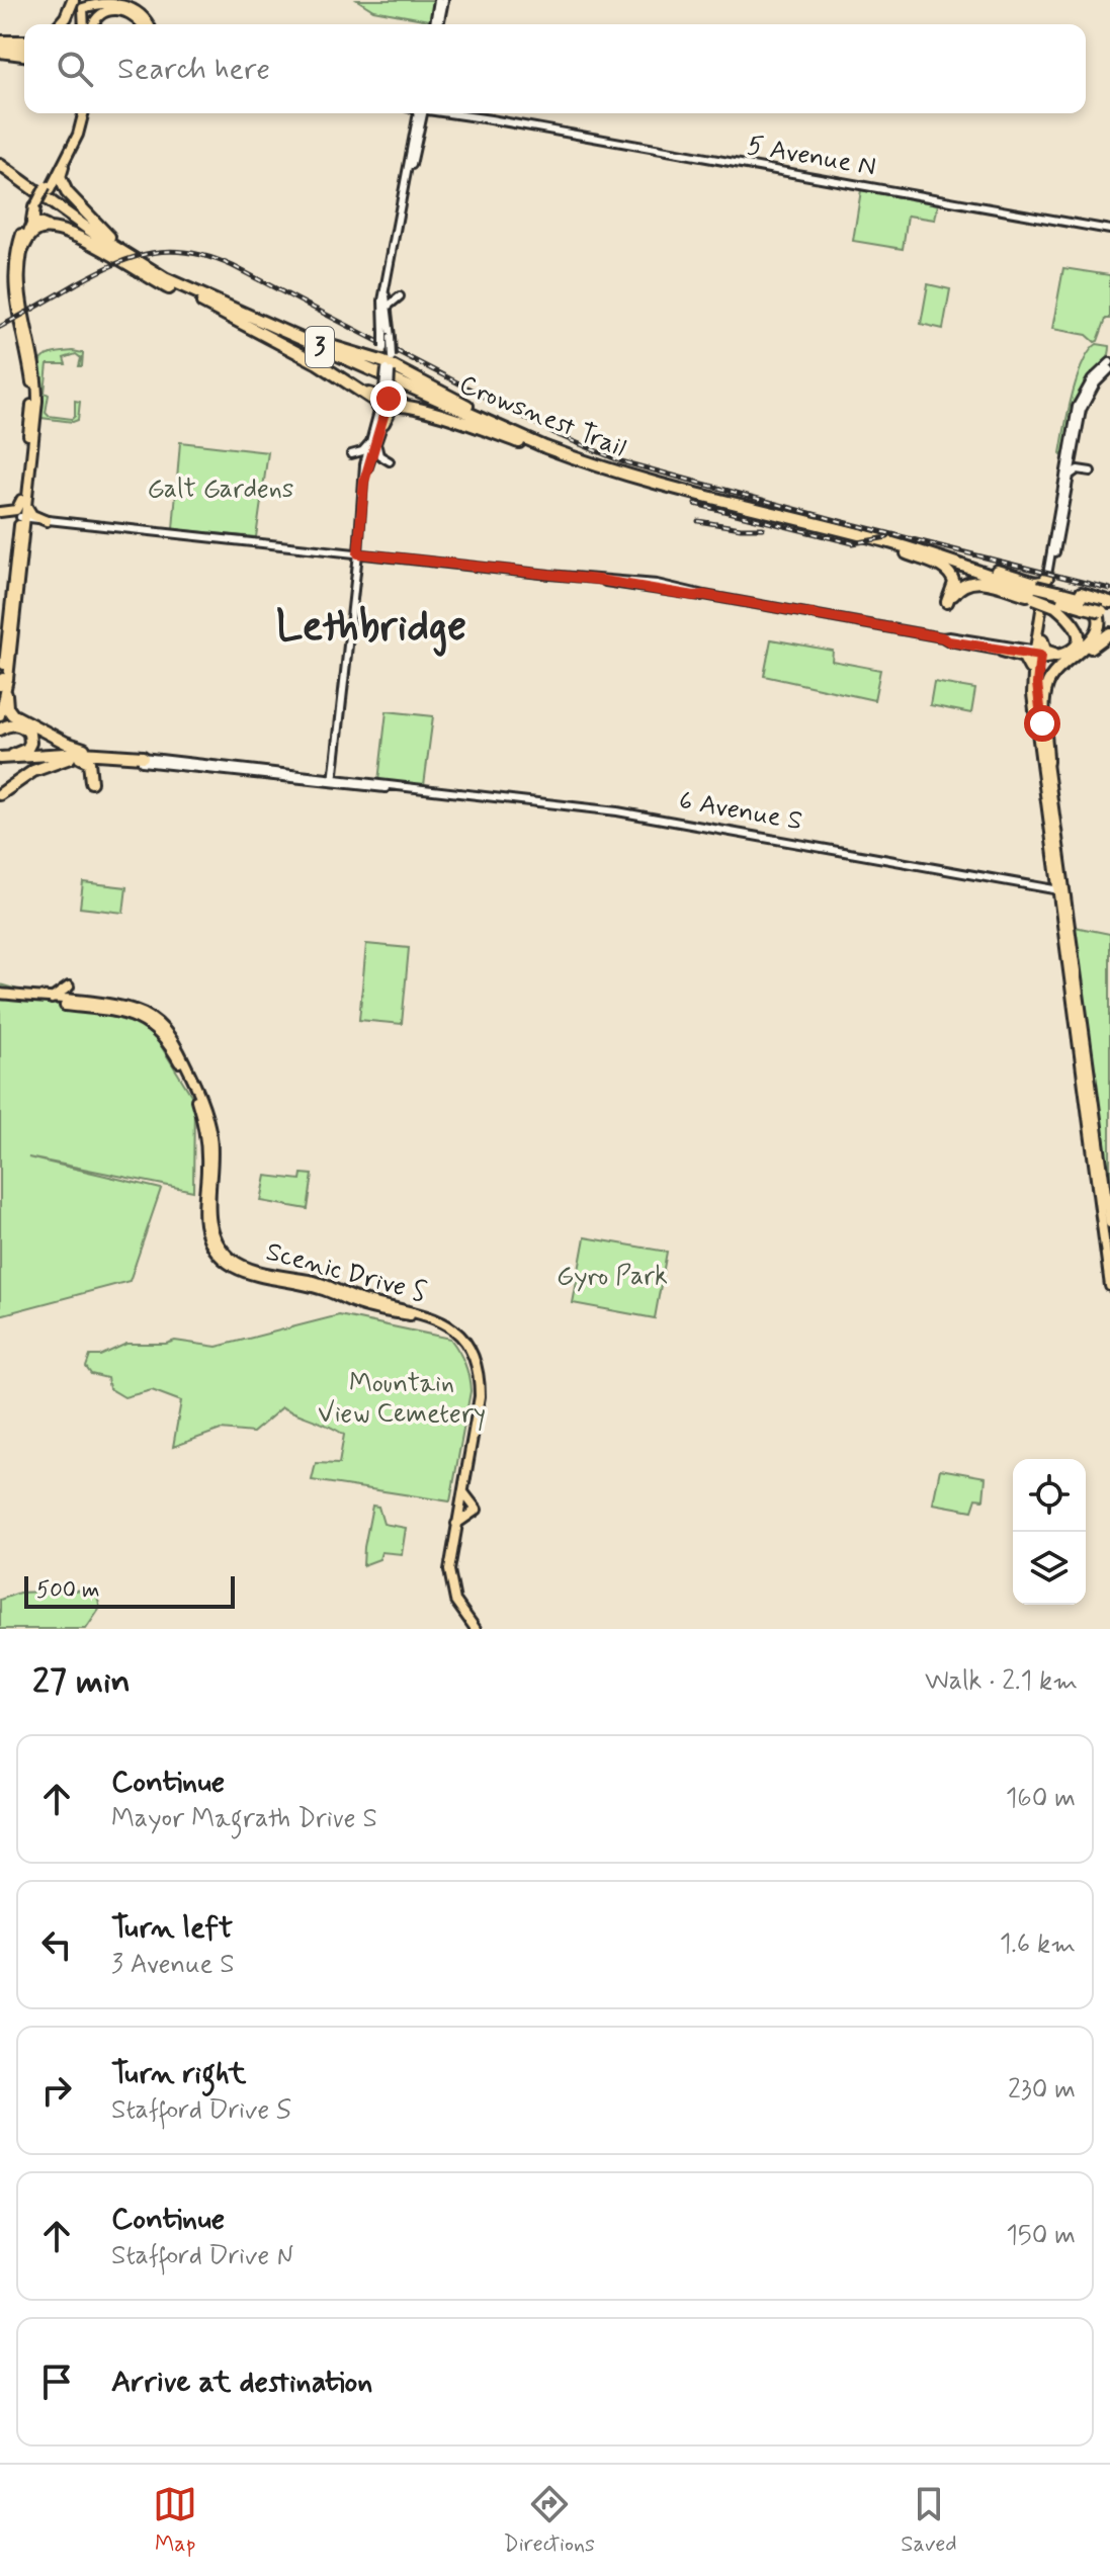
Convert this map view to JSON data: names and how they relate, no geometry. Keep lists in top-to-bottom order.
{
  "streets": {
    "highway": ["3", "Crowsnest Trail", "6 Avenue S"],
    "main road": ["5 Avenue N", "Scenic Drive S"]
  },
  "districts": ["Lethbridge"],
  "parks": ["Galt Gardens", "Gyro Park", "Mountain View Cemetery"],
  "scale_bar": "500 m",
  "page": {
    "search": "Search here",
    "scale": "500 m",
    "heading": ["27 min", "Walk · 2.1 km"],
    "list": [
      ["Continue", "Mayor Magrath Drive S", "160 m"],
      ["Turn left", "3 Avenue S", "1.6 km"],
      ["Turn right", "Stafford Drive S", "230 m"],
      ["Continue", "Stafford Drive N", "150 m"],
      "Arrive at destination"
    ],
    "nav": ["Map", "Directions", "Saved"]
  }
}
